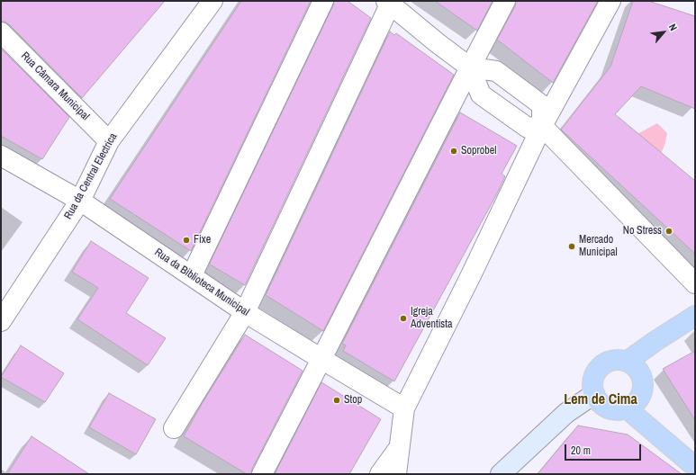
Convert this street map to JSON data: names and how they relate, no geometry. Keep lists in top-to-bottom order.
{
  "streets": {
    "street": ["Rua Câmara Municipal", "Rua da Central Electrica", "Rua da Biblioteca Municipal"]
  },
  "crossings": [
    ["Rua Câmara Municipal", "Rua da Central Electrica"],
    ["Rua da Central Electrica", "Rua da Biblioteca Municipal"]
  ],
  "districts": ["Lem de Cima"],
  "places": [
    "Soprobel",
    "No Stress",
    "Fixe",
    "Mercado Municipal",
    "Igreja Adventista",
    "Stop"
  ],
  "scale_bar": "20 m",
  "north": "top right"
}
